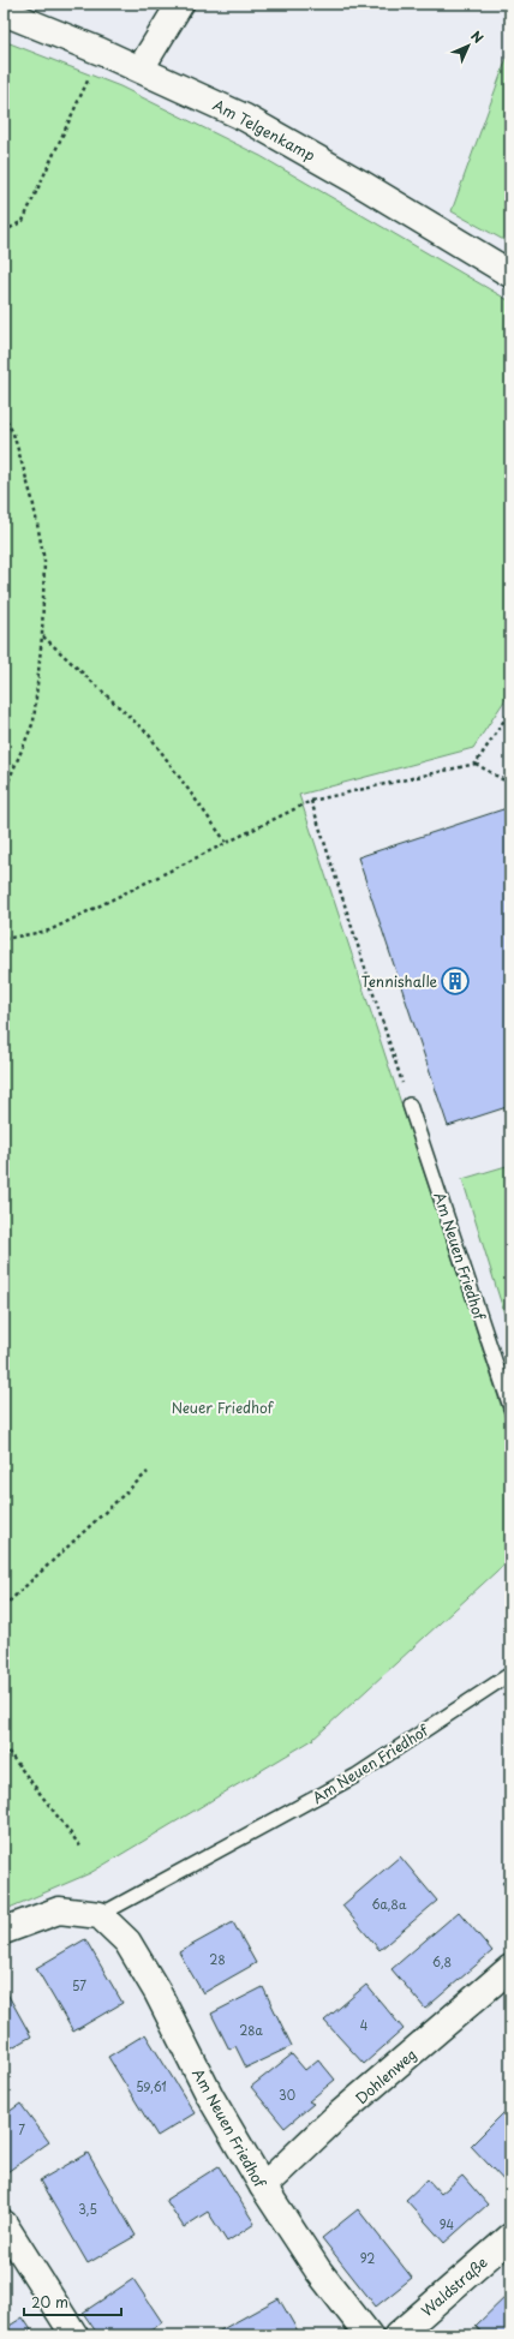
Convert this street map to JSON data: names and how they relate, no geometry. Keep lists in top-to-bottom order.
{
  "streets": {
    "street": [
      "Am Telgenkamp",
      "Am Neuen Friedhof",
      "Dohlenweg",
      "Waldstraße"
    ]
  },
  "crossings": [
    ["Am Neuen Friedhof", "Dohlenweg"]
  ],
  "parks": ["Neuer Friedhof"],
  "places": {
    "building": ["Tennishalle"]
  },
  "house_numbers": [
    "6a,8a",
    "28",
    "6,8",
    "57",
    "4",
    "28a",
    "59,61",
    "30",
    "7",
    "3,5",
    "94",
    "92"
  ],
  "scale_bar": "20 m",
  "north": "top right"
}
